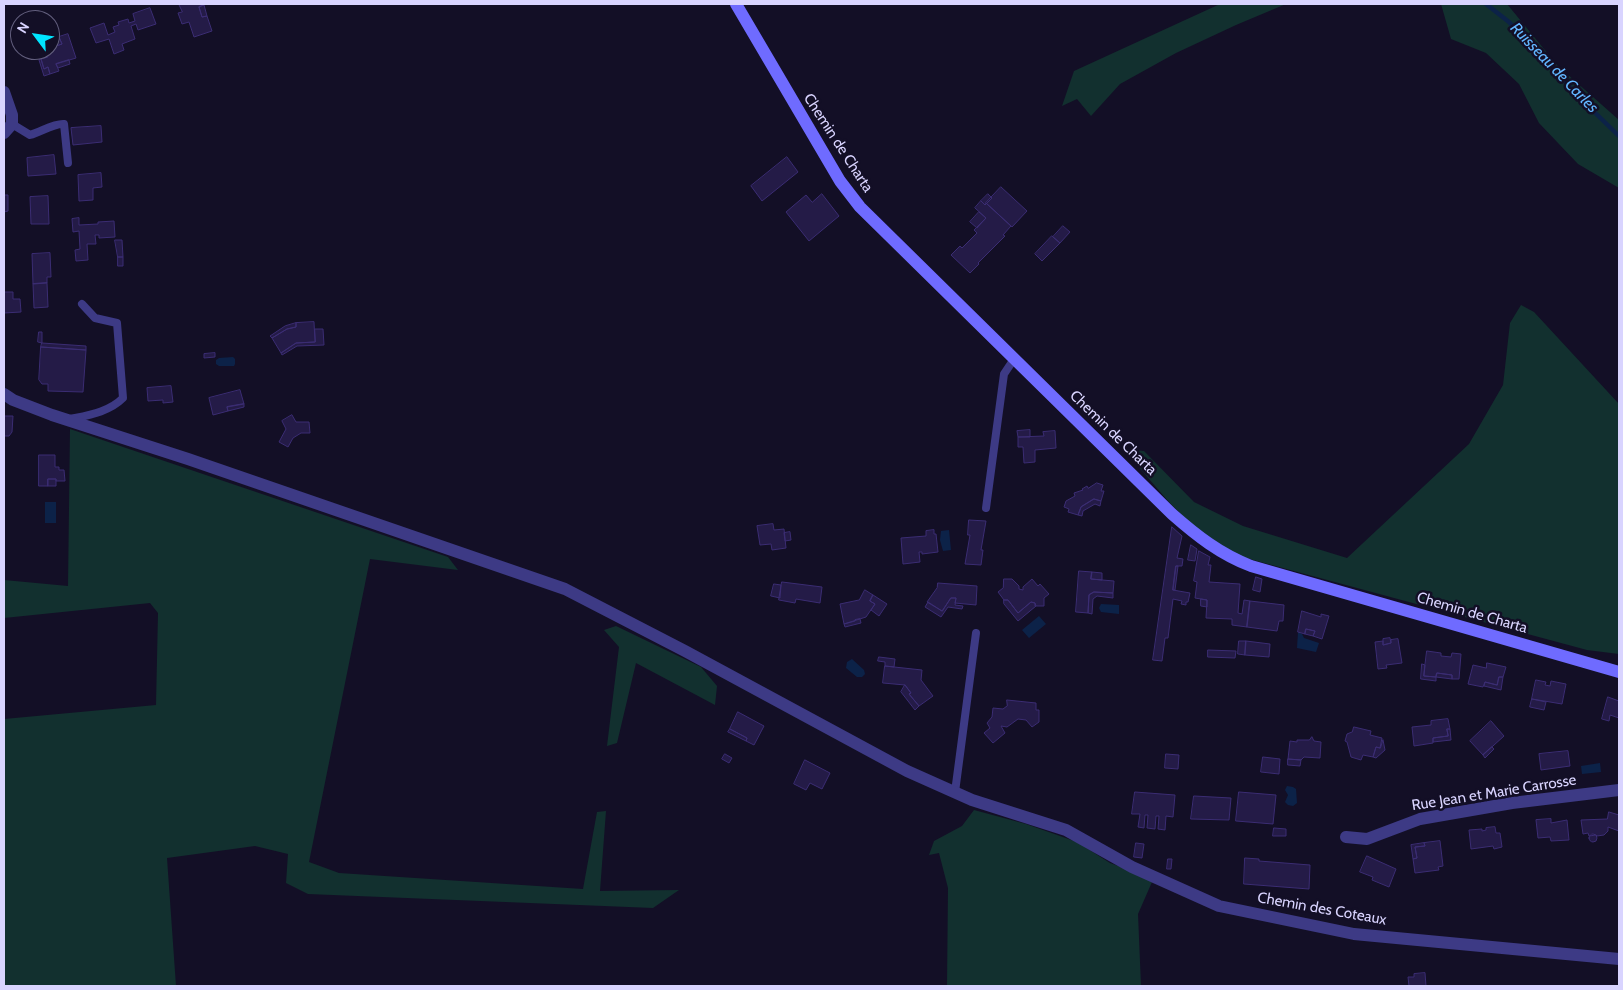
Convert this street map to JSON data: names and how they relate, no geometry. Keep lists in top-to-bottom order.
{
  "streets": {
    "street": ["Chemin de Charta", "Rue Jean et Marie Carrosse", "Chemin des Coteaux"]
  },
  "water": ["Ruisseau de Carles"],
  "north": "top left"
}
